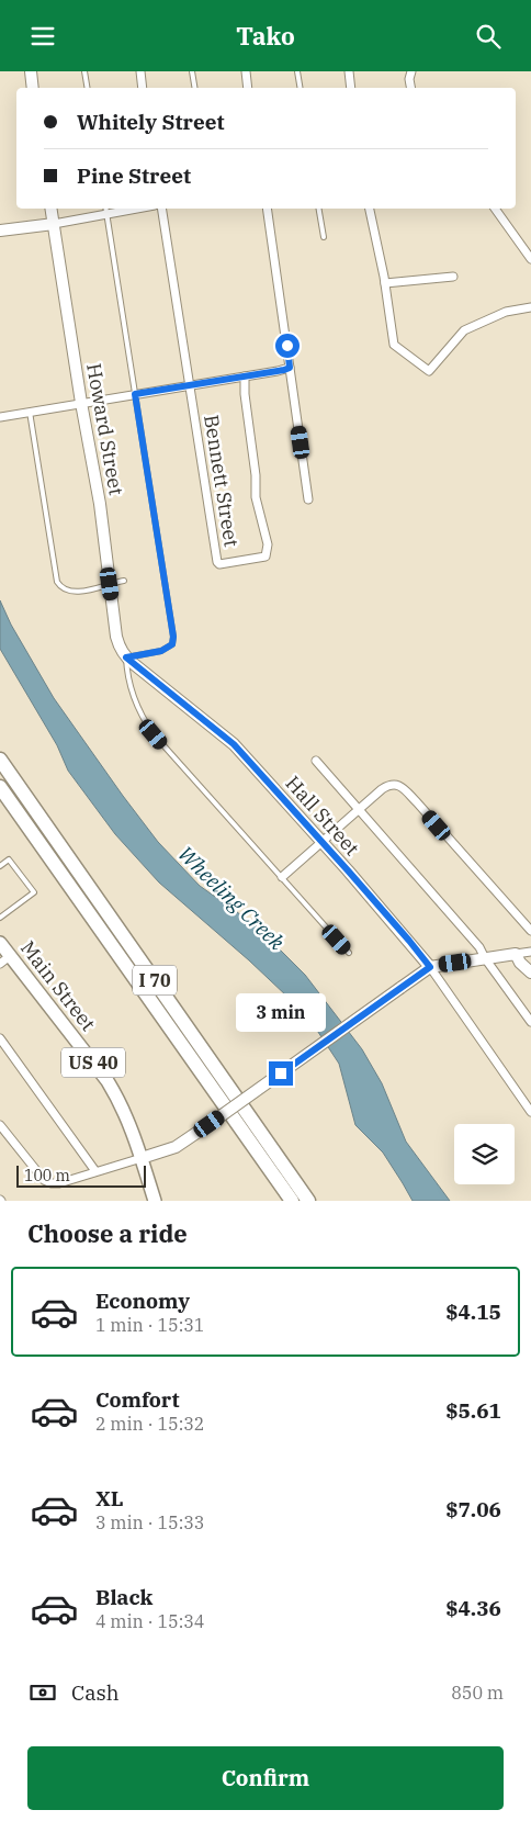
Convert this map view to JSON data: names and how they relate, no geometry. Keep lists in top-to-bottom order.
{
  "streets": {
    "highway": ["I 70"],
    "main road": ["Main Street", "US 40"],
    "street": ["Howard Street", "Bennett Street", "Hall Street"]
  },
  "crossings": [
    ["Howard Street", "Hall Street"]
  ],
  "water": ["Wheeling Creek"],
  "scale_bar": "100 m",
  "page": {
    "header": "Tako",
    "banner": ["Whitely Street", "Pine Street"],
    "bubble": "3 min",
    "scale": "100 m",
    "heading": "Choose a ride",
    "list": [
      {
        "name": "Economy",
        "note": "1 min · 15:31",
        "value": "$4.15"
      },
      {
        "name": "Comfort",
        "note": "2 min · 15:32",
        "value": "$5.61"
      },
      {
        "name": "XL",
        "note": "3 min · 15:33",
        "value": "$7.06"
      },
      {
        "name": "Black",
        "note": "4 min · 15:34",
        "value": "$4.36"
      }
    ],
    "pay": ["Cash", "850 m"],
    "buttons": "Confirm"
  }
}
